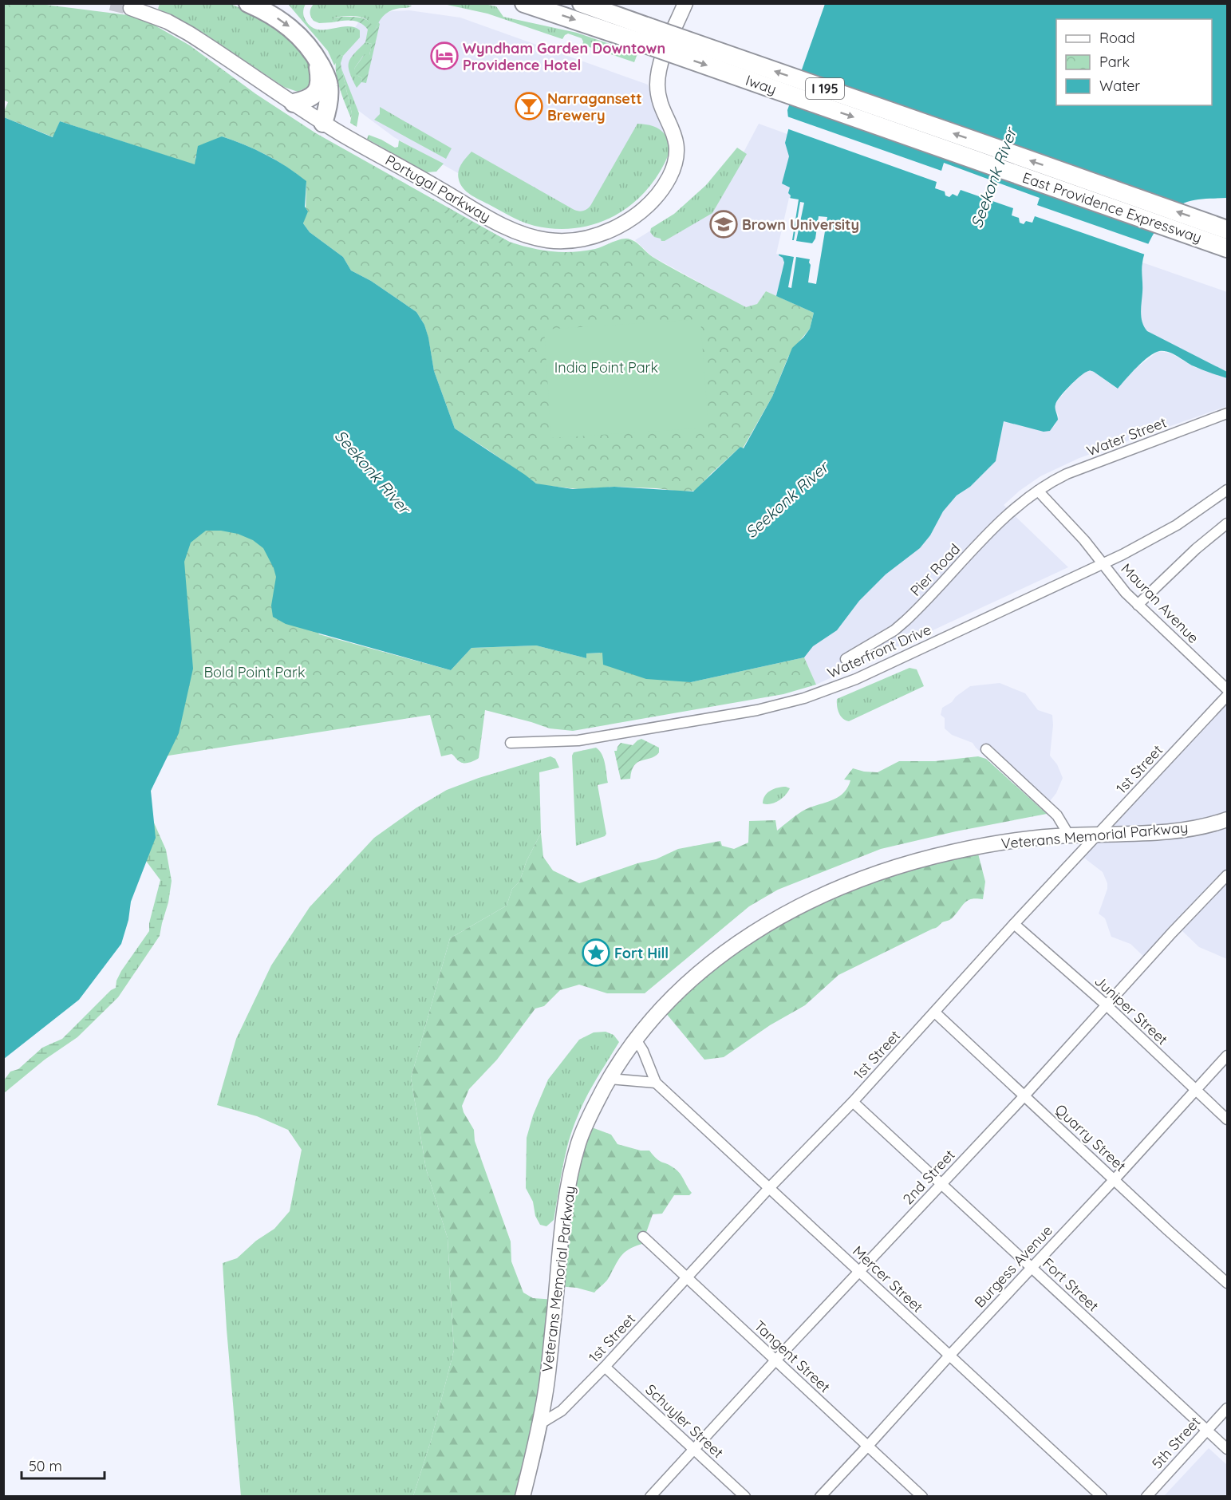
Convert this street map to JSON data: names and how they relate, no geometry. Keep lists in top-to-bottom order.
{
  "streets": {
    "highway": ["Iway", "I 195", "East Providence Expressway"],
    "main road": ["Portugal Parkway", "Veterans Memorial Parkway"],
    "street": [
      "Water Street",
      "Pier Road",
      "Mauran Avenue",
      "Waterfront Drive",
      "1st Street",
      "Juniper Street",
      "Quarry Street",
      "2nd Street",
      "Burgess Avenue",
      "Mercer Street",
      "Fort Street",
      "Tangent Street",
      "Schuyler Street",
      "5th Street"
    ]
  },
  "crossings": [
    ["Iway", "East Providence Expressway"],
    ["Water Street", "Pier Road"],
    ["Water Street", "Mauran Avenue"],
    ["Pier Road", "Mauran Avenue"],
    ["Mauran Avenue", "Waterfront Drive"],
    ["1st Street", "Veterans Memorial Parkway"],
    ["1st Street", "Juniper Street"],
    ["1st Street", "Quarry Street"],
    ["1st Street", "Mercer Street"],
    ["1st Street", "Fort Street"],
    ["1st Street", "Tangent Street"],
    ["1st Street", "Schuyler Street"],
    ["Veterans Memorial Parkway", "Mercer Street"],
    ["Juniper Street", "2nd Street"],
    ["Juniper Street", "Burgess Avenue"],
    ["Quarry Street", "2nd Street"],
    ["Quarry Street", "Burgess Avenue"],
    ["2nd Street", "Mercer Street"],
    ["2nd Street", "Fort Street"],
    ["2nd Street", "Tangent Street"],
    ["2nd Street", "Schuyler Street"],
    ["Burgess Avenue", "Mercer Street"],
    ["Burgess Avenue", "Fort Street"],
    ["Burgess Avenue", "Tangent Street"],
    ["Fort Street", "5th Street"]
  ],
  "water": ["Seekonk River"],
  "parks": ["India Point Park", "Bold Point Park"],
  "places": {
    "hotel": ["Wyndham Garden Downtown Providence Hotel"],
    "bar": ["Narragansett Brewery"],
    "school or university": ["Brown University"],
    "place": ["Fort Hill"]
  },
  "legend": ["Road", "Park", "Water"],
  "scale_bar": "50 m"
}
